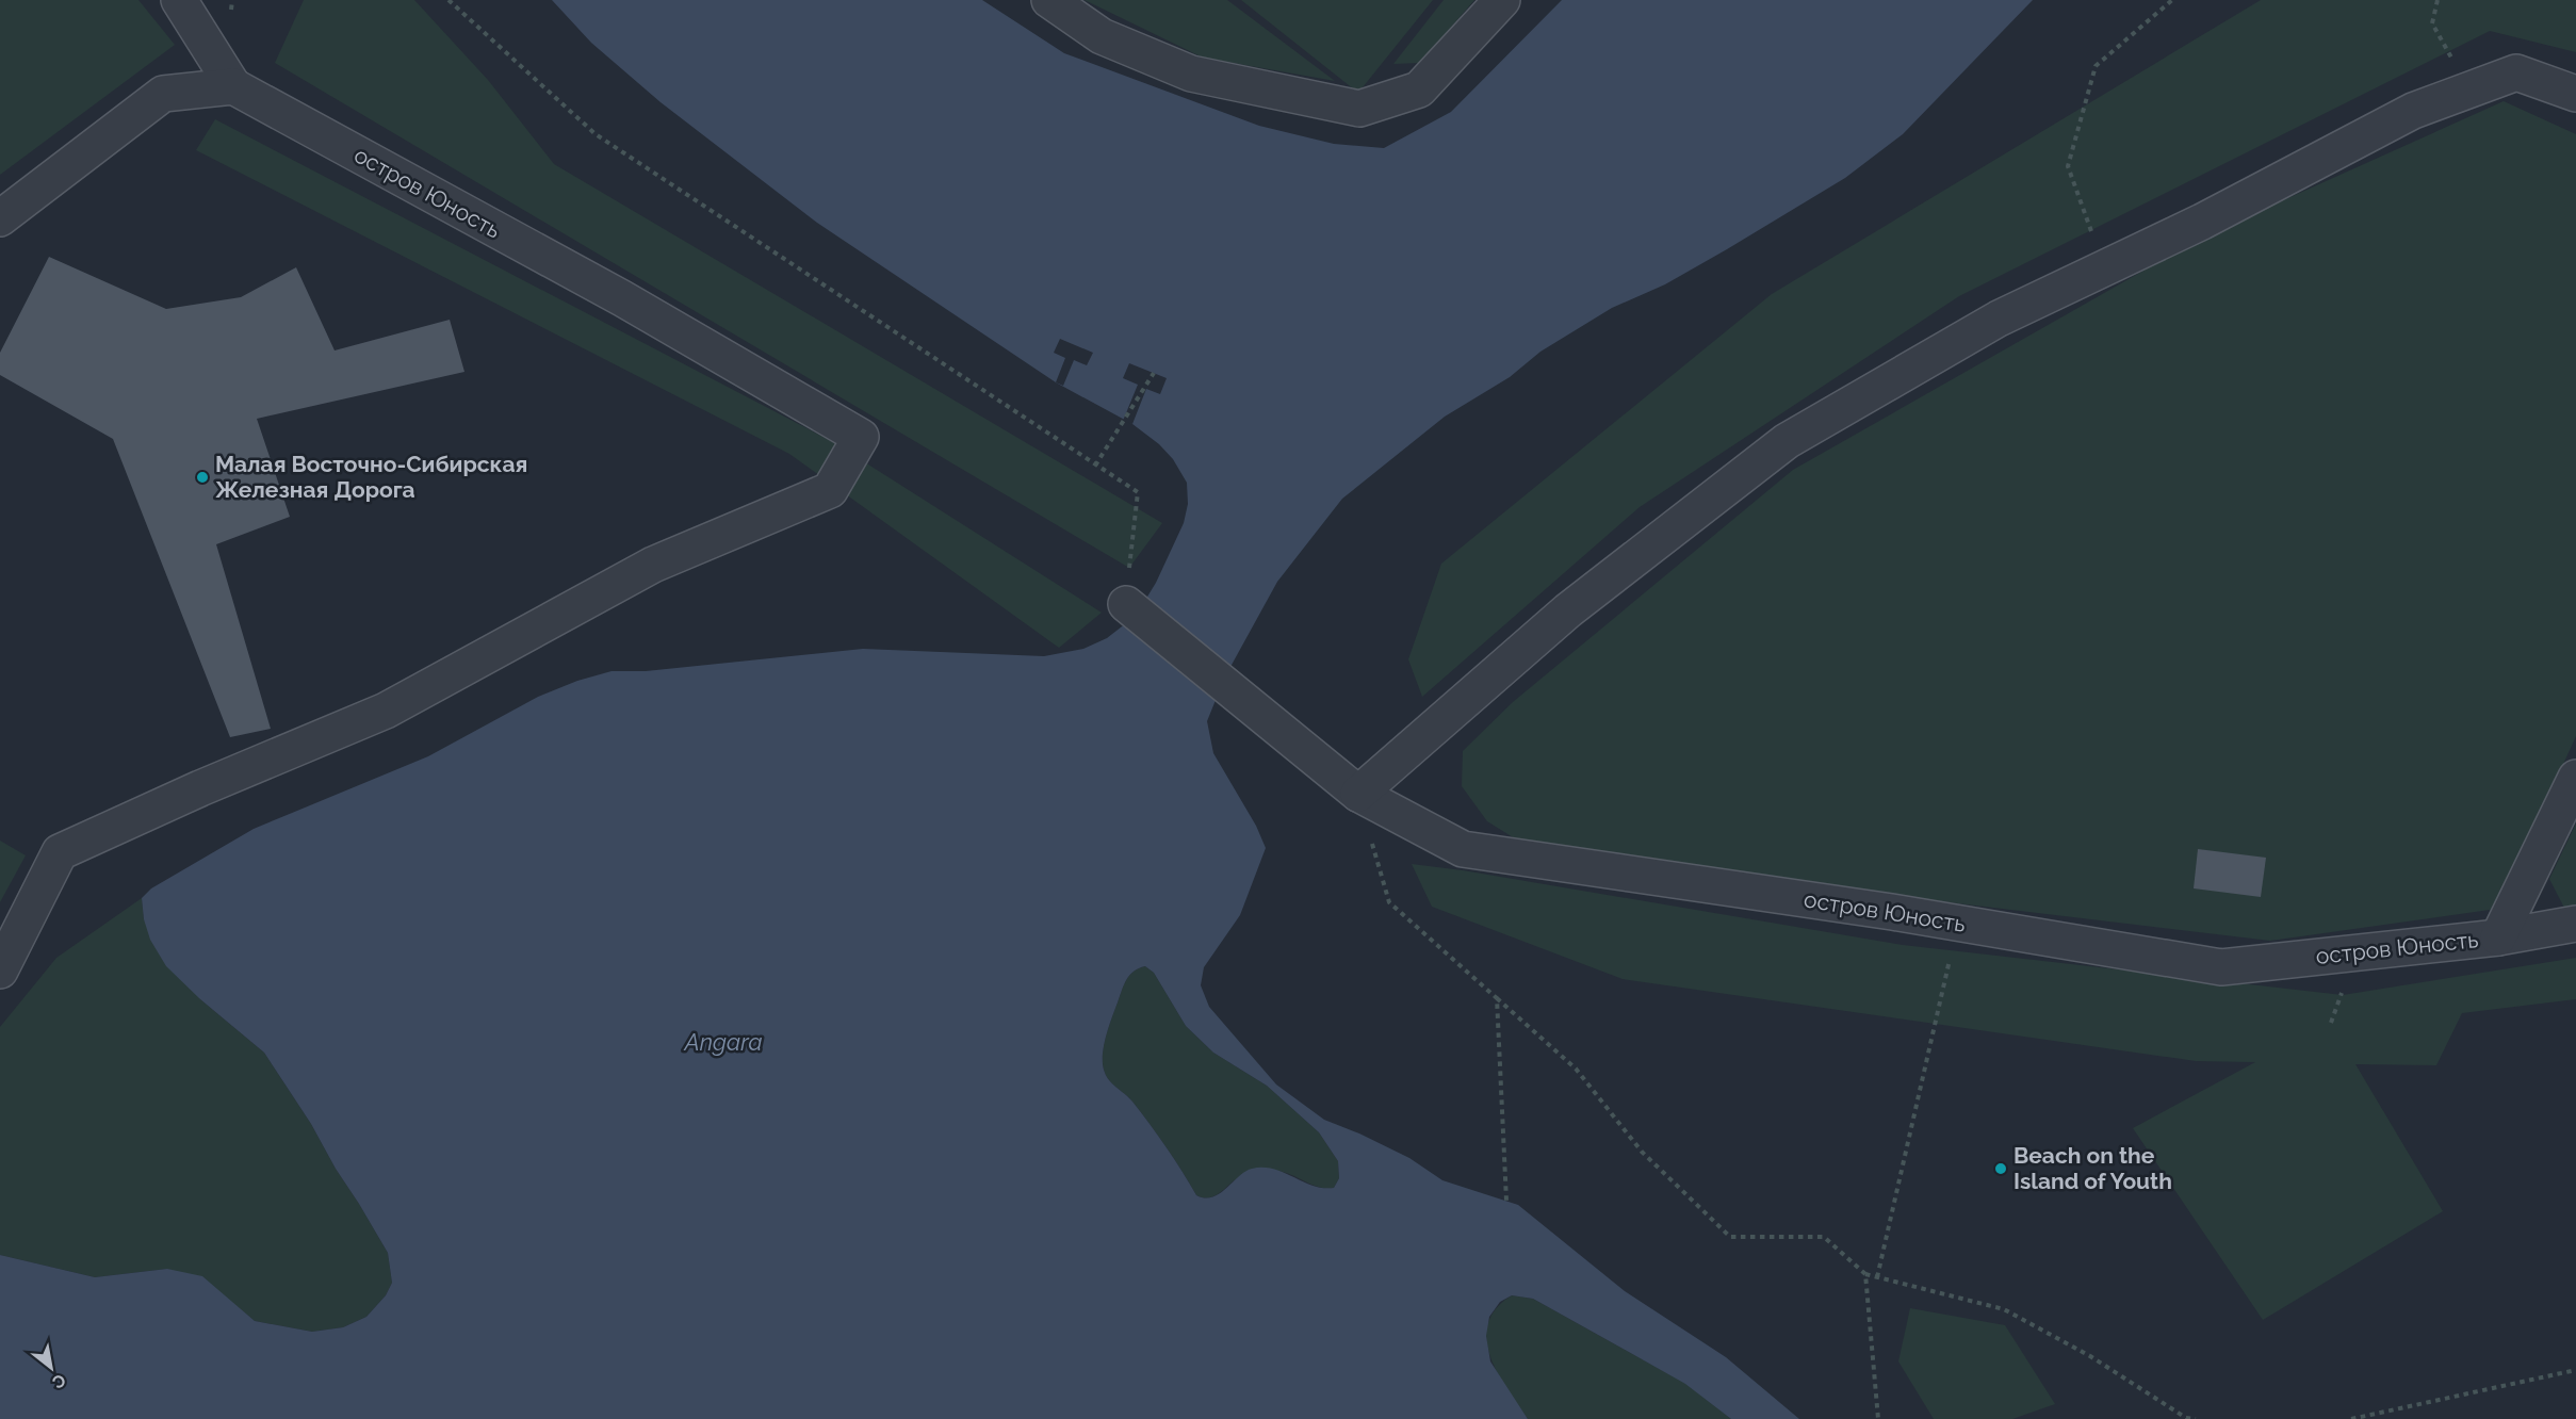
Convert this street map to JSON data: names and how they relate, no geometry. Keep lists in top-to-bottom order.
{
  "streets": {
    "street": ["остров Юность"]
  },
  "water": ["Angara"],
  "places": ["Малая Восточно-Сибирская Железная Дорога", "Beach on the Island of Youth"],
  "north": "bottom right"
}
